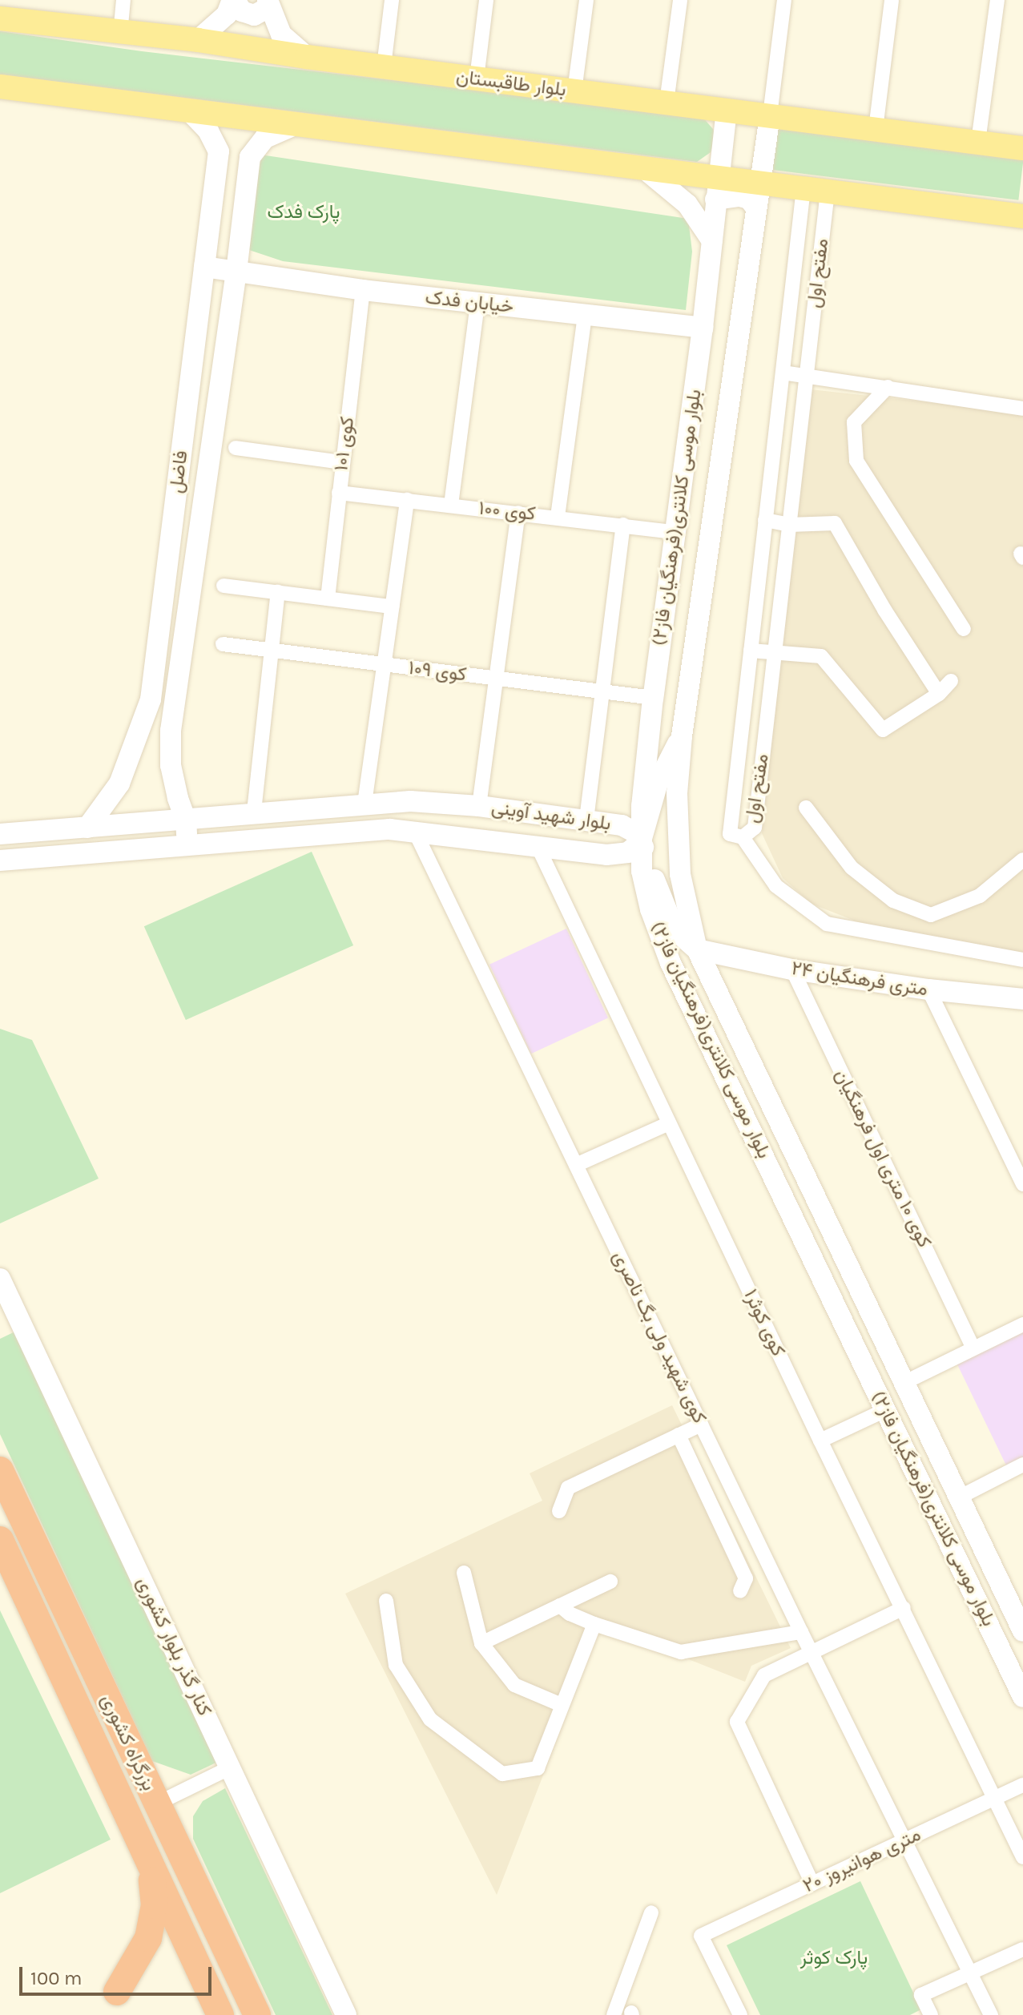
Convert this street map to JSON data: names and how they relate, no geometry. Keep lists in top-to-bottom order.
{
  "streets": {
    "highway": ["بزرگراه کشوری"],
    "main road": [
      "بلوار طاقبستان",
      "خیابان فدک",
      "فاضل",
      "بلوار موسی کلانتری(فرهنگیان فاز۲)",
      "بلوار شهید آوینی",
      "۲۴ متری فرهنگیان",
      "کنار گذر بلوار کشوری"
    ],
    "street": [
      "مفتح اول",
      "کوی ۱۰۱",
      "کوی ۱۰۰",
      "کوی ۱۰۹",
      "کوی ۱۰ متری اول فرهنگیان",
      "کوی کوثر۱",
      "کوی شهید ولی بگ ناصری",
      "۲۰ متری هوانیروز"
    ]
  },
  "crossings": [
    ["بلوار طاقبستان", "بلوار موسی کلانتری(فرهنگیان فاز۲)"],
    ["خیابان فدک", "کوی ۱۰۱"],
    ["خیابان فدک", "فاضل"],
    ["خیابان فدک", "بلوار موسی کلانتری(فرهنگیان فاز۲)"],
    ["کوی ۱۰۱", "کوی ۱۰۰"],
    ["فاضل", "بلوار شهید آوینی"],
    ["کوی ۱۰۰", "بلوار موسی کلانتری(فرهنگیان فاز۲)"],
    ["بلوار موسی کلانتری(فرهنگیان فاز۲)", "کوی ۱۰۹"],
    ["بلوار موسی کلانتری(فرهنگیان فاز۲)", "بلوار شهید آوینی"],
    ["بلوار موسی کلانتری(فرهنگیان فاز۲)", "۲۴ متری فرهنگیان"],
    ["بلوار شهید آوینی", "کوی کوثر۱"],
    ["بلوار شهید آوینی", "کوی شهید ولی بگ ناصری"],
    ["۲۴ متری فرهنگیان", "کوی ۱۰ متری اول فرهنگیان"],
    ["کوی کوثر۱", "۲۰ متری هوانیروز"],
    ["کوی شهید ولی بگ ناصری", "۲۰ متری هوانیروز"]
  ],
  "parks": ["پارک فدک", "پارک کوثر"],
  "scale_bar": "100 m"
}
